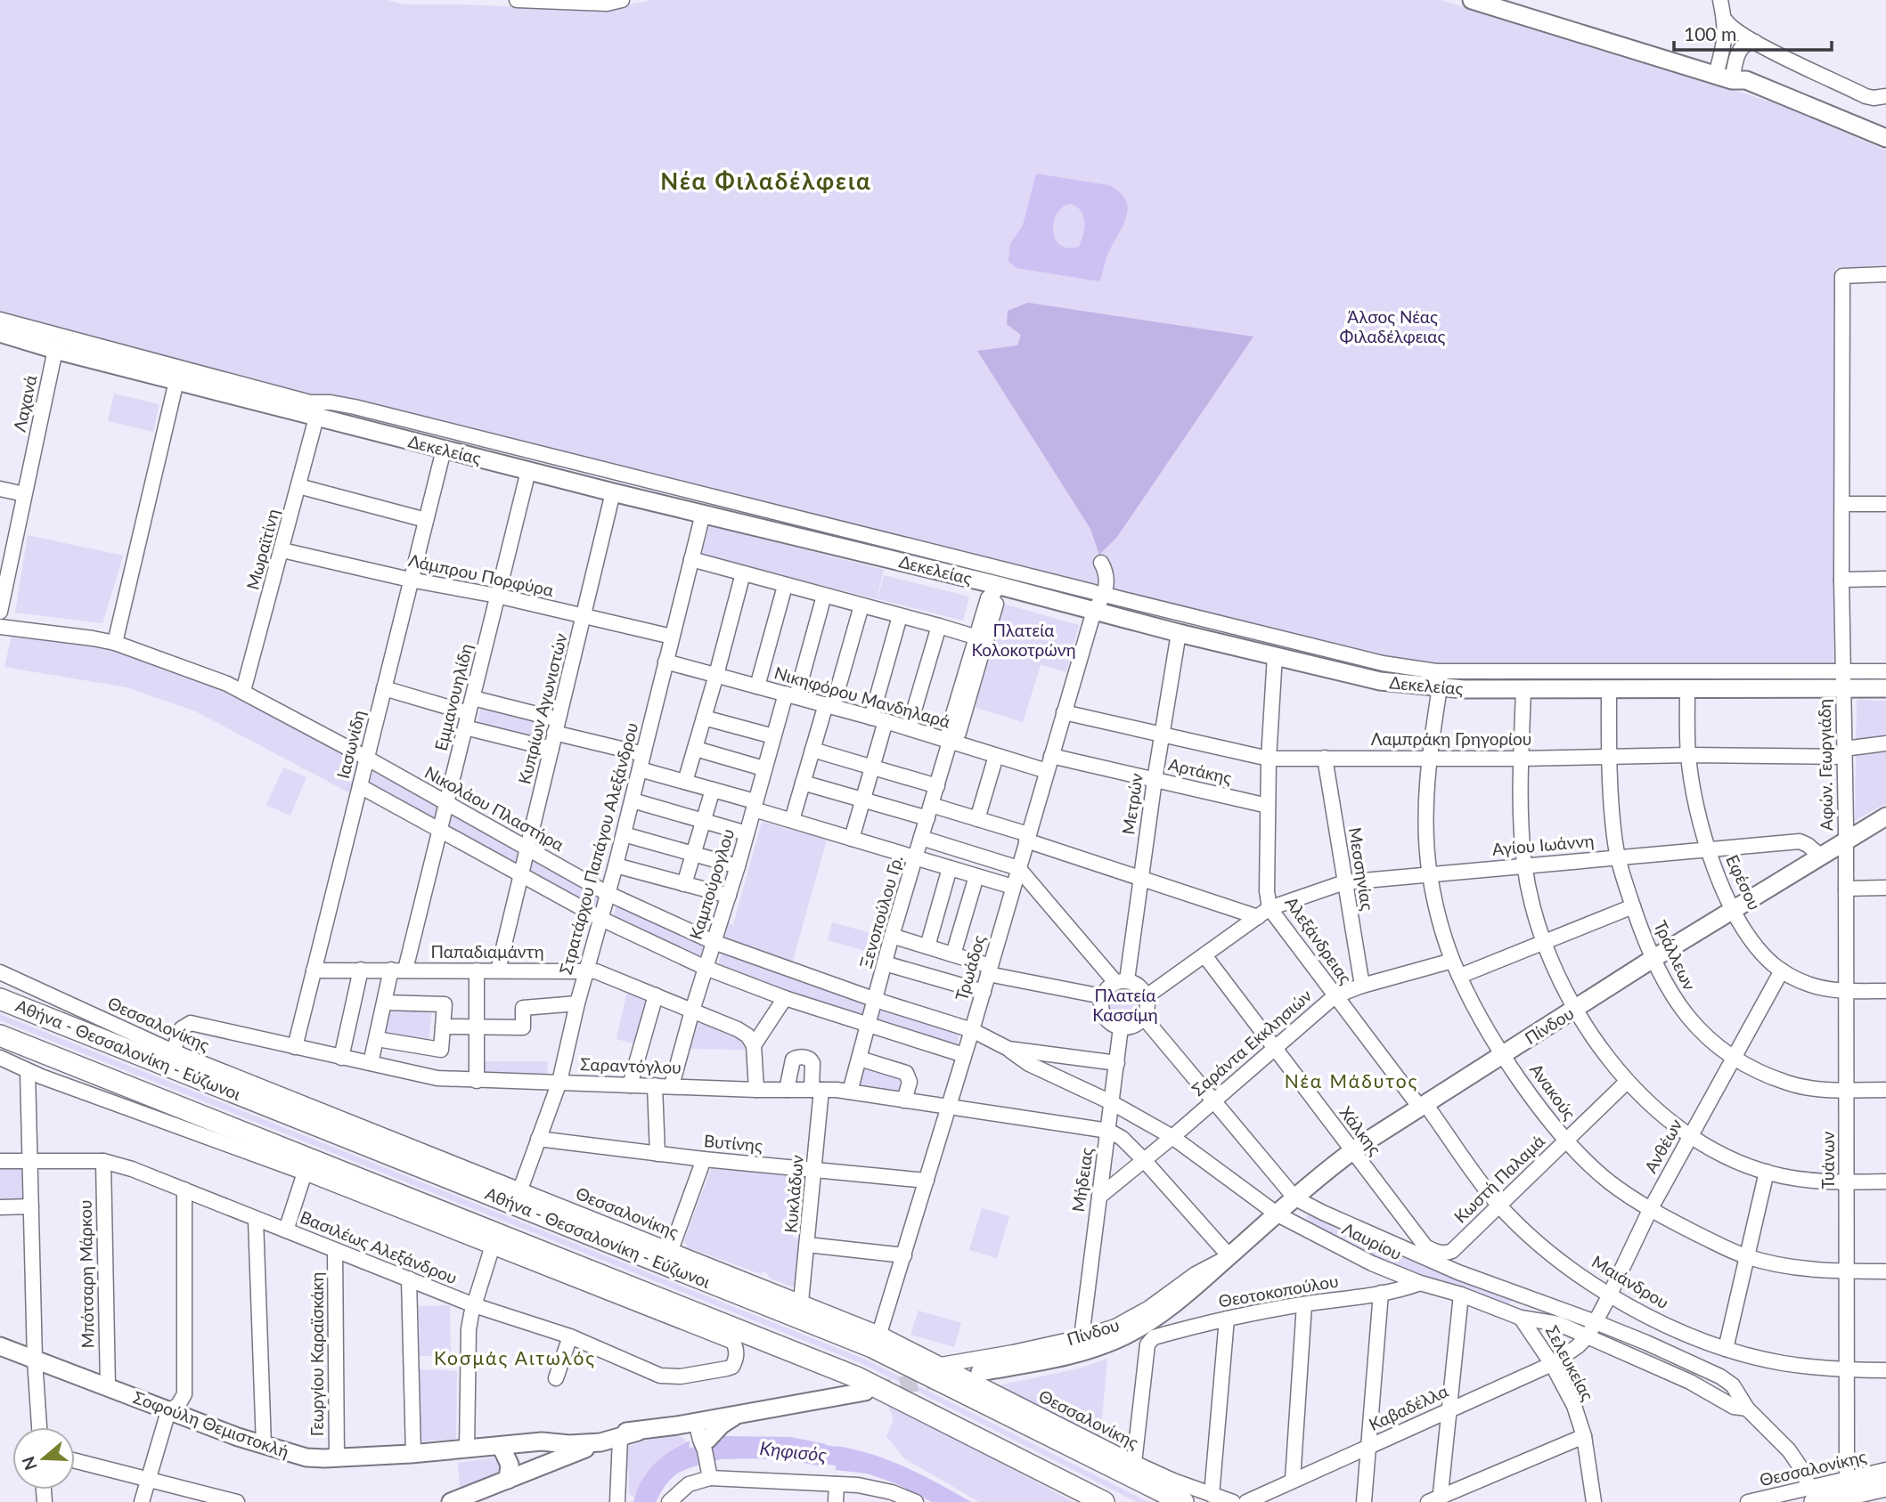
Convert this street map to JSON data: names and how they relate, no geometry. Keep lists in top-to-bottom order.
{
  "streets": {
    "highway": ["Αθήνα - Θεσσαλονίκη - Εύζωνοι"],
    "main road": ["Δεκελείας", "Πίνδου", "Σοφούλη Θεμιστοκλή"],
    "street": [
      "Λαχανά",
      "Μωραϊτίνη",
      "Λάμπρου Πορφύρα",
      "Εμμανουηλίδη",
      "Νικηφόρου Μανδηλαρά",
      "Κυπρίων Αγωνιστών",
      "Λαμπράκη Γρηγορίου",
      "Ιασωνίδη",
      "Αφών. Γεωργιάδη",
      "Αρτάκης",
      "Μετρών",
      "Νικολάου Πλαστήρα",
      "Αγίου Ιωάννη",
      "Στρατάρχου Παπάγου Αλεξάνδρου",
      "Μεσσηνίας",
      "Εφέσου",
      "Καμπούρογλου",
      "Ξενoπούλου Γρ.",
      "Αλεξάνδρειας",
      "Παπαδιαμάντη",
      "Τράλλεων",
      "Τρωάδος",
      "Θεσσαλονίκης",
      "Σαράντα Εκκλησιών",
      "Σαραντόγλου",
      "Ανακούς",
      "Χάλκης",
      "Βυτίνης",
      "Ανθέων",
      "Τυάνων",
      "Κωστή Παλαμά",
      "Μήδειας",
      "Κυκλάδων",
      "Λαυρίου",
      "Βασιλέως Αλεξάνδρου",
      "Μπότσαρη Μάρκου",
      "Μαιάνδρου",
      "Θεοτοκοπούλου",
      "Γεωργίου Καραϊσκάκη",
      "Σελευκείας",
      "Καβαδέλλα"
    ]
  },
  "crossings": [
    ["Λαχανά", "Δεκελείας"],
    ["Δεκελείας", "Μωραϊτίνη"],
    ["Δεκελείας", "Εμμανουηλίδη"],
    ["Δεκελείας", "Κυπρίων Αγωνιστών"],
    ["Δεκελείας", "Ιασωνίδη"],
    ["Δεκελείας", "Αφών. Γεωργιάδη"],
    ["Δεκελείας", "Μετρών"],
    ["Δεκελείας", "Στρατάρχου Παπάγου Αλεξάνδρου"],
    ["Δεκελείας", "Εφέσου"],
    ["Δεκελείας", "Ξενoπούλου Γρ."],
    ["Δεκελείας", "Αλεξάνδρειας"],
    ["Δεκελείας", "Τράλλεων"],
    ["Δεκελείας", "Τρωάδος"],
    ["Δεκελείας", "Ανακούς"],
    ["Μωραϊτίνη", "Λάμπρου Πορφύρα"],
    ["Μωραϊτίνη", "Νικολάου Πλαστήρα"],
    ["Λάμπρου Πορφύρα", "Εμμανουηλίδη"],
    ["Λάμπρου Πορφύρα", "Κυπρίων Αγωνιστών"],
    ["Λάμπρου Πορφύρα", "Ιασωνίδη"],
    ["Λάμπρου Πορφύρα", "Στρατάρχου Παπάγου Αλεξάνδρου"],
    ["Εμμανουηλίδη", "Νικολάου Πλαστήρα"],
    ["Εμμανουηλίδη", "Παπαδιαμάντη"],
    ["Εμμανουηλίδη", "Σαραντόγλου"],
    ["Νικηφόρου Μανδηλαρά", "Στρατάρχου Παπάγου Αλεξάνδρου"],
    ["Νικηφόρου Μανδηλαρά", "Καμπούρογλου"],
    ["Νικηφόρου Μανδηλαρά", "Ξενoπούλου Γρ."],
    ["Νικηφόρου Μανδηλαρά", "Τρωάδος"],
    ["Κυπρίων Αγωνιστών", "Νικολάου Πλαστήρα"],
    ["Κυπρίων Αγωνιστών", "Παπαδιαμάντη"],
    ["Λαμπράκη Γρηγορίου", "Αφών. Γεωργιάδη"],
    ["Λαμπράκη Γρηγορίου", "Μετρών"],
    ["Λαμπράκη Γρηγορίου", "Μεσσηνίας"],
    ["Λαμπράκη Γρηγορίου", "Εφέσου"],
    ["Λαμπράκη Γρηγορίου", "Αλεξάνδρειας"],
    ["Λαμπράκη Γρηγορίου", "Τράλλεων"],
    ["Λαμπράκη Γρηγορίου", "Τρωάδος"],
    ["Λαμπράκη Γρηγορίου", "Ανακούς"],
    ["Ιασωνίδη", "Νικολάου Πλαστήρα"],
    ["Ιασωνίδη", "Παπαδιαμάντη"],
    ["Ιασωνίδη", "Σαραντόγλου"],
    ["Αφών. Γεωργιάδη", "Πίνδου"],
    ["Αφών. Γεωργιάδη", "Τυάνων"],
    ["Αρτάκης", "Μετρών"],
    ["Αρτάκης", "Αλεξάνδρειας"],
    ["Αρτάκης", "Τρωάδος"],
    ["Μετρών", "Αγίου Ιωάννη"],
    ["Μετρών", "Μήδειας"],
    ["Νικολάου Πλαστήρα", "Στρατάρχου Παπάγου Αλεξάνδρου"],
    ["Νικολάου Πλαστήρα", "Καμπούρογλου"],
    ["Νικολάου Πλαστήρα", "Ξενoπούλου Γρ."],
    ["Νικολάου Πλαστήρα", "Τρωάδος"],
    ["Νικολάου Πλαστήρα", "Λαυρίου"],
    ["Αγίου Ιωάννη", "Μεσσηνίας"],
    ["Αγίου Ιωάννη", "Εφέσου"],
    ["Αγίου Ιωάννη", "Αλεξάνδρειας"],
    ["Αγίου Ιωάννη", "Τράλλεων"],
    ["Αγίου Ιωάννη", "Πίνδου"],
    ["Αγίου Ιωάννη", "Ανακούς"],
    ["Αγίου Ιωάννη", "Χάλκης"],
    ["Αγίου Ιωάννη", "Μήδειας"],
    ["Στρατάρχου Παπάγου Αλεξάνδρου", "Παπαδιαμάντη"],
    ["Στρατάρχου Παπάγου Αλεξάνδρου", "Θεσσαλονίκης"],
    ["Στρατάρχου Παπάγου Αλεξάνδρου", "Σαραντόγλου"],
    ["Στρατάρχου Παπάγου Αλεξάνδρου", "Βυτίνης"],
    ["Μεσσηνίας", "Σαράντα Εκκλησιών"],
    ["Εφέσου", "Πίνδου"],
    ["Εφέσου", "Ανθέων"],
    ["Εφέσου", "Τυάνων"],
    ["Καμπούρογλου", "Παπαδιαμάντη"],
    ["Καμπούρογλου", "Σαραντόγλου"],
    ["Ξενoπούλου Γρ.", "Σαραντόγλου"],
    ["Αλεξάνδρειας", "Πίνδου"],
    ["Αλεξάνδρειας", "Σαράντα Εκκλησιών"],
    ["Αλεξάνδρειας", "Μαιάνδρου"],
    ["Τράλλεων", "Πίνδου"],
    ["Τράλλεων", "Ανθέων"],
    ["Τράλλεων", "Τυάνων"],
    ["Τρωάδος", "Θεσσαλονίκης"],
    ["Τρωάδος", "Αθήνα - Θεσσαλονίκη - Εύζωνοι"],
    ["Τρωάδος", "Σαραντόγλου"],
    ["Τρωάδος", "Βυτίνης"],
    ["Θεσσαλονίκης", "Πίνδου"],
    ["Θεσσαλονίκης", "Αθήνα - Θεσσαλονίκη - Εύζωνοι"],
    ["Θεσσαλονίκης", "Σαραντόγλου"],
    ["Θεσσαλονίκης", "Τυάνων"],
    ["Θεσσαλονίκης", "Κυκλάδων"],
    ["Θεσσαλονίκης", "Λαυρίου"],
    ["Θεσσαλονίκης", "Θεοτοκοπούλου"],
    ["Πίνδου", "Ανακούς"],
    ["Πίνδου", "Χάλκης"],
    ["Πίνδου", "Τυάνων"],
    ["Πίνδου", "Μήδειας"],
    ["Πίνδου", "Λαυρίου"],
    ["Πίνδου", "Μαιάνδρου"],
    ["Σαράντα Εκκλησιών", "Ανακούς"],
    ["Σαράντα Εκκλησιών", "Χάλκης"],
    ["Σαράντα Εκκλησιών", "Μήδειας"],
    ["Σαράντα Εκκλησιών", "Λαυρίου"],
    ["Σαραντόγλου", "Μήδειας"],
    ["Σαραντόγλου", "Κυκλάδων"],
    ["Ανακούς", "Ανθέων"],
    ["Ανακούς", "Τυάνων"],
    ["Ανακούς", "Κωστή Παλαμά"],
    ["Χάλκης", "Κωστή Παλαμά"],
    ["Βυτίνης", "Κυκλάδων"],
    ["Ανθέων", "Λαυρίου"],
    ["Ανθέων", "Μαιάνδρου"],
    ["Ανθέων", "Καβαδέλλα"],
    ["Τυάνων", "Μαιάνδρου"],
    ["Κωστή Παλαμά", "Μαιάνδρου"],
    ["Μήδειας", "Λαυρίου"],
    ["Λαυρίου", "Θεοτοκοπούλου"],
    ["Λαυρίου", "Σελευκείας"],
    ["Λαυρίου", "Καβαδέλλα"],
    ["Βασιλέως Αλεξάνδρου", "Μπότσαρη Μάρκου"],
    ["Βασιλέως Αλεξάνδρου", "Γεωργίου Καραϊσκάκη"],
    ["Μπότσαρη Μάρκου", "Σοφούλη Θεμιστοκλή"],
    ["Γεωργίου Καραϊσκάκη", "Σοφούλη Θεμιστοκλή"],
    ["Σελευκείας", "Καβαδέλλα"]
  ],
  "districts": ["Νέα Φιλαδέλφεια", "Νέα Μάδυτος", "Κοσμάς Αιτωλός"],
  "water": ["Κηφισός"],
  "parks": ["Άλσος Νέας Φιλαδέλφειας", "Πλατεία Κολοκοτρώνη", "Πλατεία Κασσίμη"],
  "scale_bar": "100 m",
  "north": "left"
}
